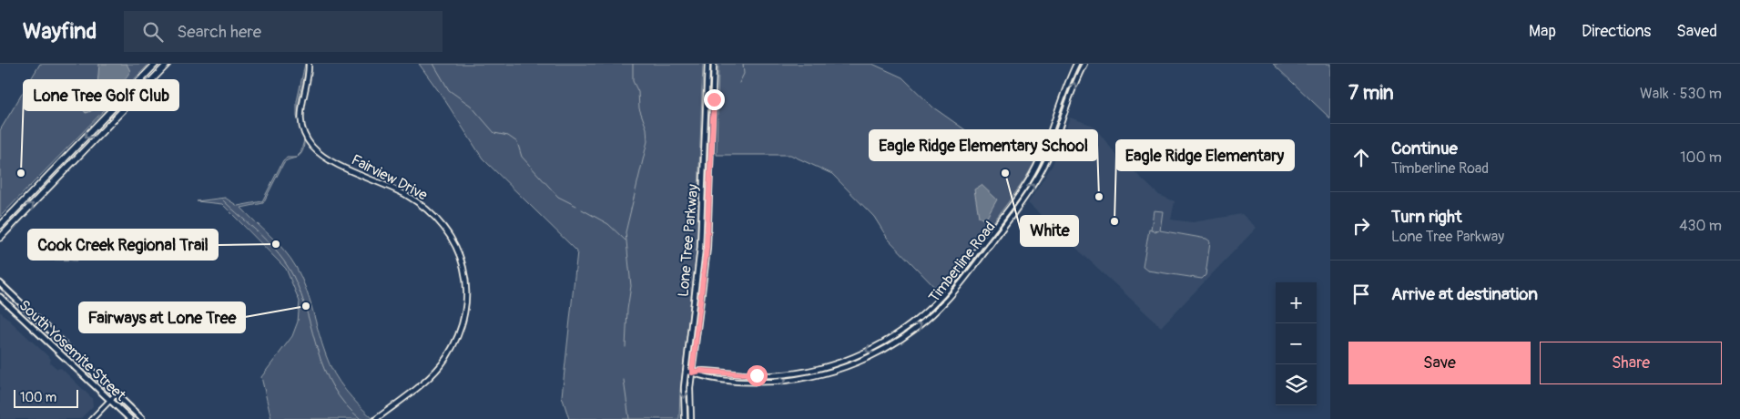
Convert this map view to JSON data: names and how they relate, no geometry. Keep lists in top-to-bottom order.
{
  "streets": {
    "main road": ["South Yosemite Street"],
    "street": ["Fairview Drive", "Lone Tree Parkway", "Timberline Road"]
  },
  "crossings": [
    ["Lone Tree Parkway", "Timberline Road"]
  ],
  "places": [
    "Lone Tree Golf Club",
    "White",
    "Eagle Ridge Elementary School",
    "Eagle Ridge Elementary",
    "Cook Creek Regional Trail",
    "Fairways at Lone Tree"
  ],
  "scale_bar": "100 m",
  "page": {
    "header": "Wayfind",
    "search": "Search here",
    "nav": ["Map", "Directions", "Saved"],
    "heading": ["7 min", "Walk · 530 m"],
    "list": [
      ["Continue", "Timberline Road", "100 m"],
      ["Turn right", "Lone Tree Parkway", "430 m"],
      "Arrive at destination"
    ],
    "map_buttons": ["+", "−"],
    "buttons": ["Save", "Share"],
    "scale": "100 m"
  }
}
